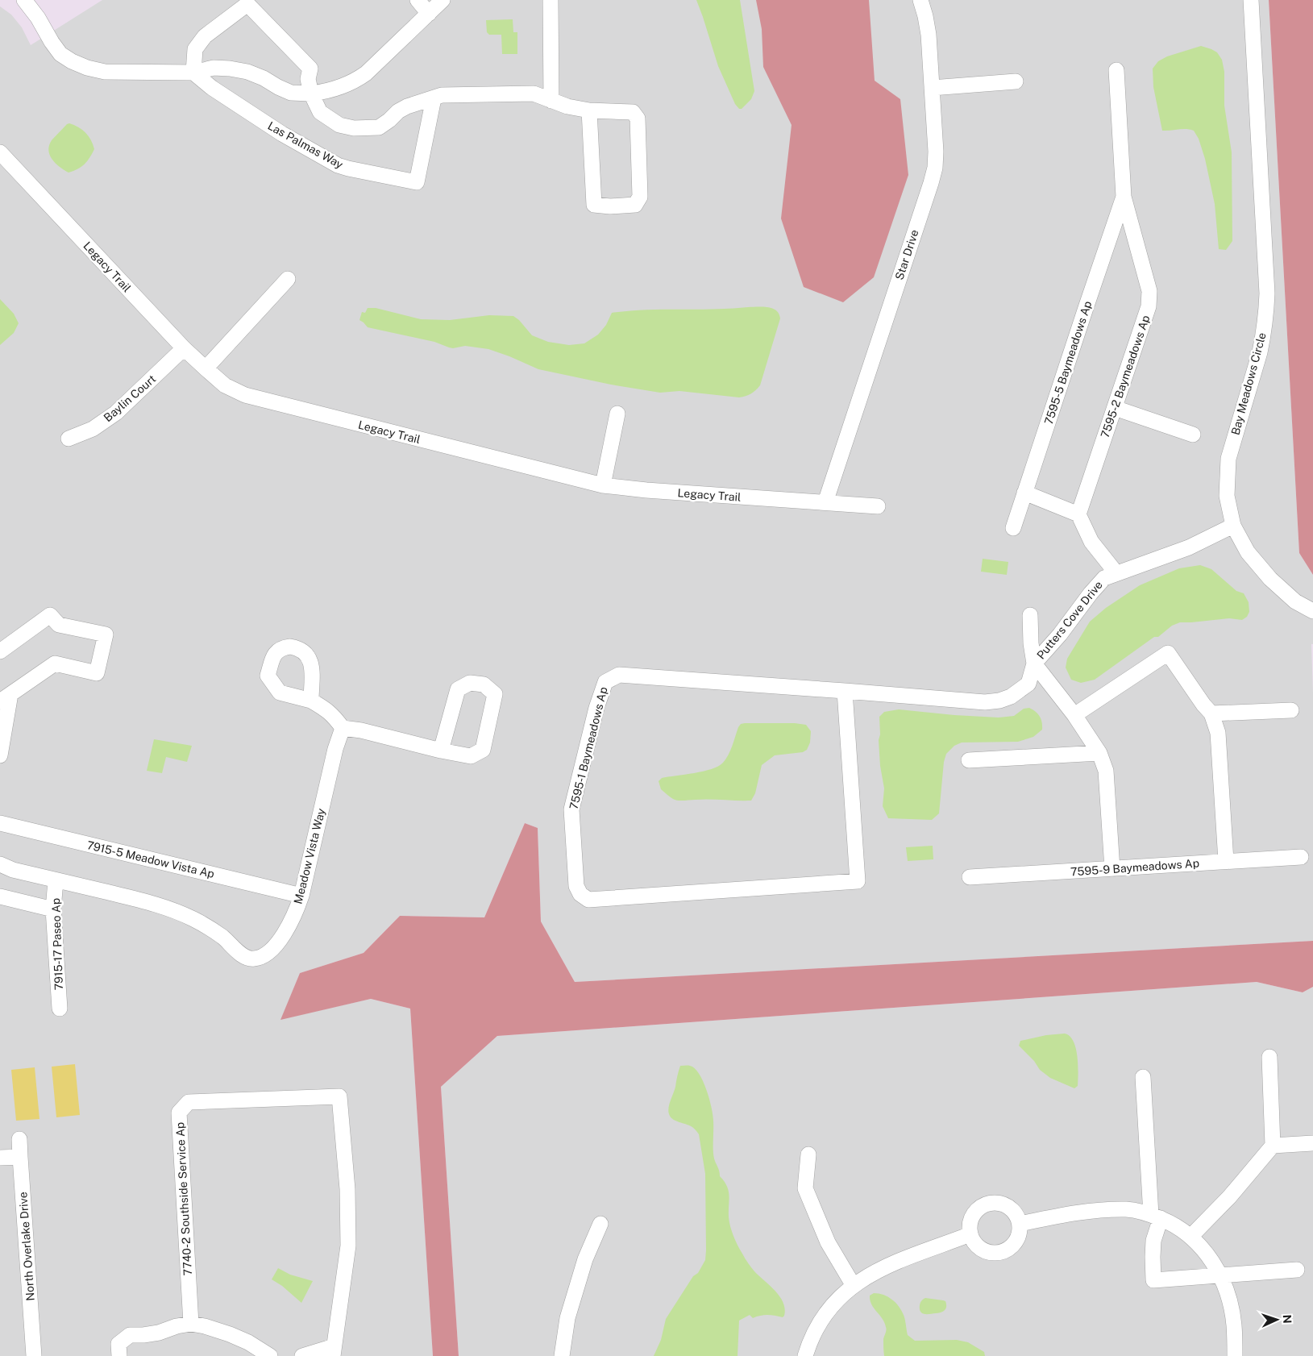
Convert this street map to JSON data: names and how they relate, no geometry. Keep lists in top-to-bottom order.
{
  "streets": {
    "street": [
      "Las Palmas Way",
      "Star Drive",
      "Legacy Trail",
      "7595-5 Baymeadows Ap",
      "7595-2 Baymeadows Ap",
      "Bay Meadows Circle",
      "Baylin Court",
      "Putters Cove Drive",
      "7595-1 Baymeadows Ap",
      "Meadow Vista Way",
      "7915-5 Meadow Vista Ap",
      "7595-9 Baymeadows Ap",
      "7915-17 Paseo Ap",
      "7740-2 Southside Service Ap",
      "North Overlake Drive"
    ]
  },
  "crossings": [
    ["Star Drive", "Legacy Trail"],
    ["Legacy Trail", "Baylin Court"],
    ["7595-5 Baymeadows Ap", "7595-2 Baymeadows Ap"],
    ["Bay Meadows Circle", "Putters Cove Drive"],
    ["Putters Cove Drive", "7595-1 Baymeadows Ap"],
    ["Meadow Vista Way", "7915-5 Meadow Vista Ap"],
    ["Meadow Vista Way", "7915-17 Paseo Ap"]
  ],
  "north": "right"
}
